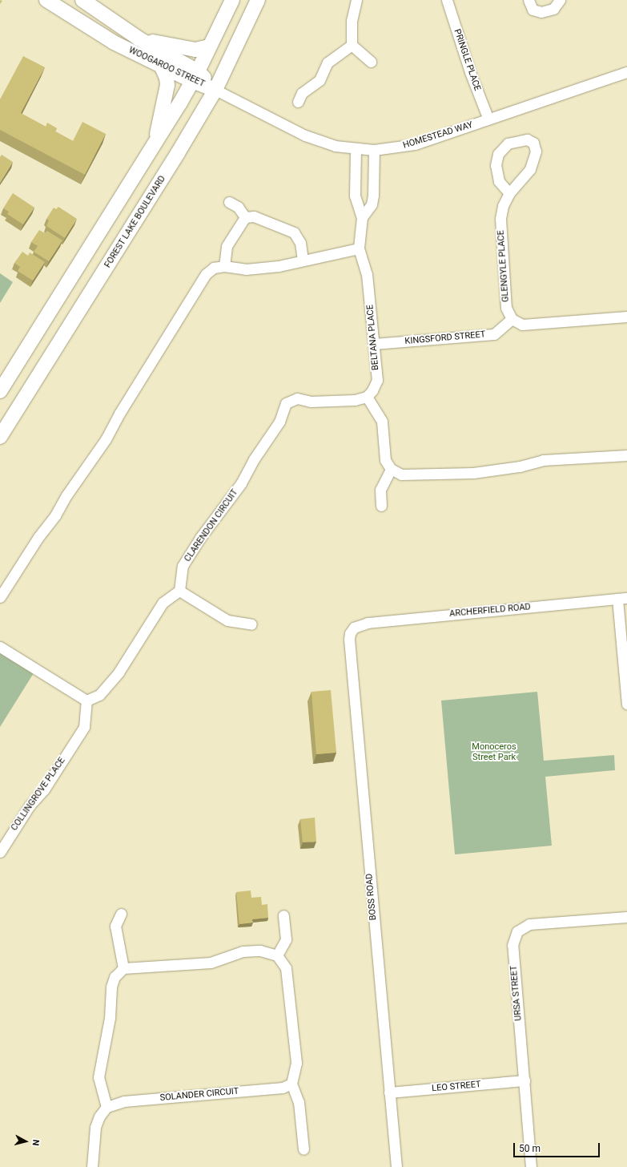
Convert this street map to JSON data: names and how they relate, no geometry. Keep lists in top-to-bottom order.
{
  "streets": {
    "main road": ["WOOGAROO STREET", "FOREST LAKE BOULEVARD"],
    "street": [
      "PRINGLE PLACE",
      "HOMESTEAD WAY",
      "GLENGYLE PLACE",
      "BELTANA PLACE",
      "KINGSFORD STREET",
      "CLARENDON CIRCUIT",
      "ARCHERFIELD ROAD",
      "COLLINGROVE PLACE",
      "BOSS ROAD",
      "URSA STREET",
      "LEO STREET",
      "SOLANDER CIRCUIT"
    ]
  },
  "crossings": [
    ["PRINGLE PLACE", "HOMESTEAD WAY"],
    ["WOOGAROO STREET", "HOMESTEAD WAY"],
    ["WOOGAROO STREET", "FOREST LAKE BOULEVARD"],
    ["HOMESTEAD WAY", "FOREST LAKE BOULEVARD"],
    ["HOMESTEAD WAY", "BELTANA PLACE"],
    ["GLENGYLE PLACE", "KINGSFORD STREET"],
    ["BELTANA PLACE", "KINGSFORD STREET"],
    ["BELTANA PLACE", "CLARENDON CIRCUIT"],
    ["ARCHERFIELD ROAD", "BOSS ROAD"],
    ["BOSS ROAD", "LEO STREET"],
    ["URSA STREET", "LEO STREET"]
  ],
  "parks": ["Monoceros Street Park"],
  "scale_bar": "50 m",
  "north": "right"
}
